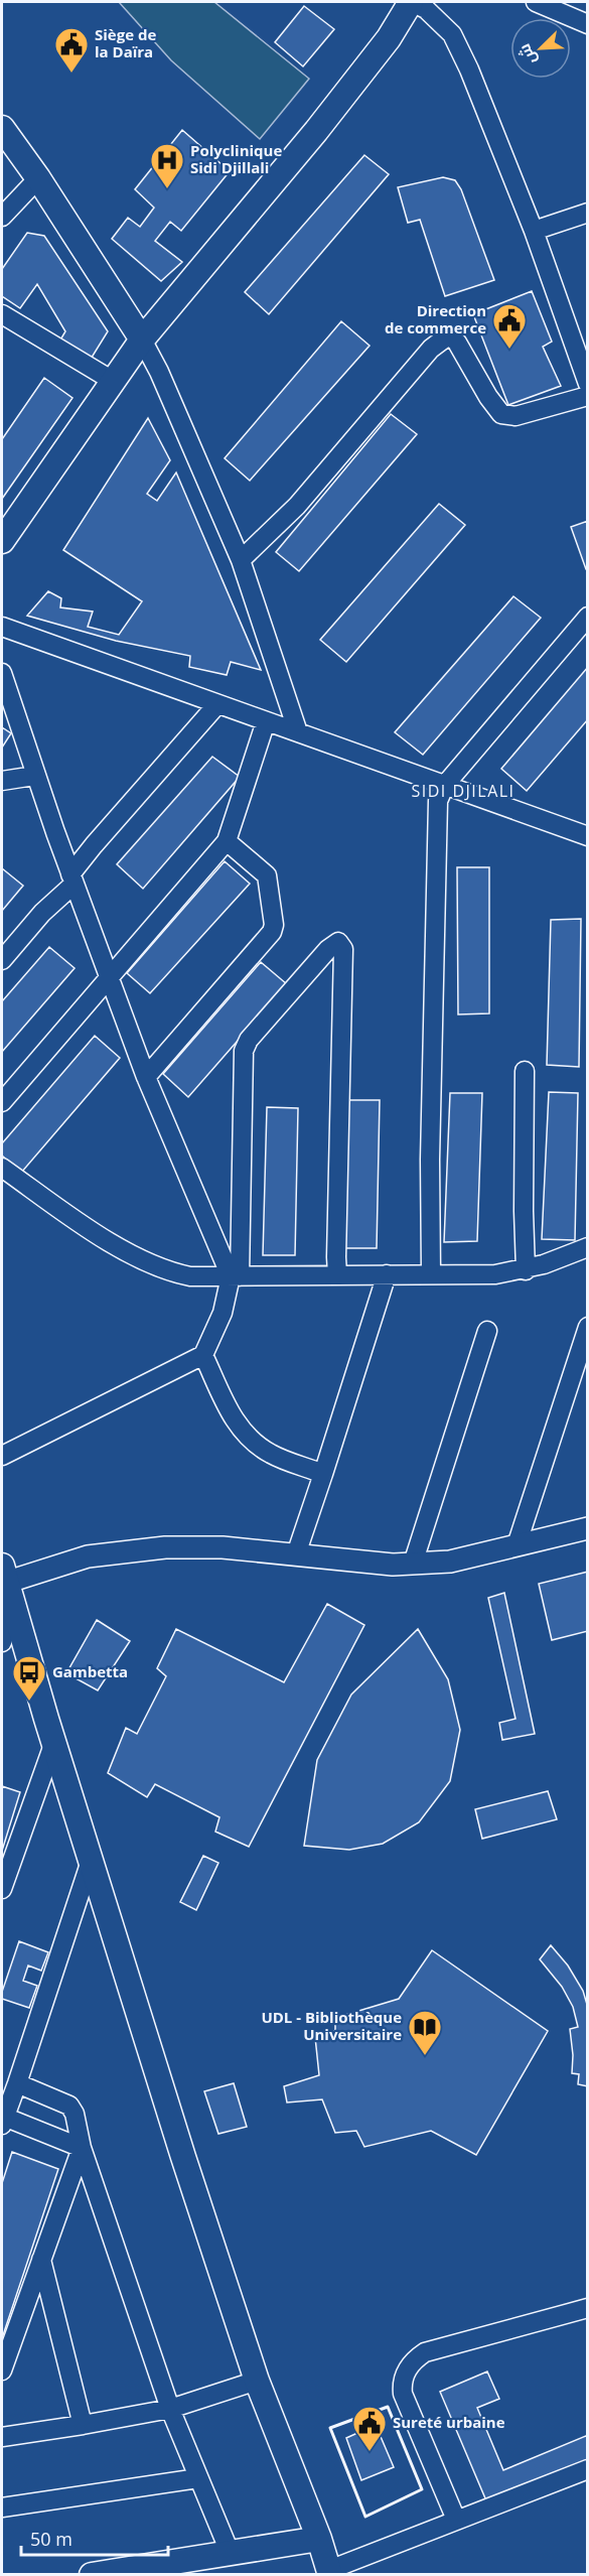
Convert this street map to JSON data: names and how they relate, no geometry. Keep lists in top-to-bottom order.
{
  "districts": ["SIDI DJILALI"],
  "places": {
    "public building": ["Siège de la Daïra", "Direction de commerce", "Sureté urbaine"],
    "hospital": ["Polyclinique Sidi Djillali"],
    "bus stop": ["Gambetta"],
    "library": ["UDL - Bibliothèque Universitaire"]
  },
  "scale_bar": "50 m",
  "north": "bottom left"
}
